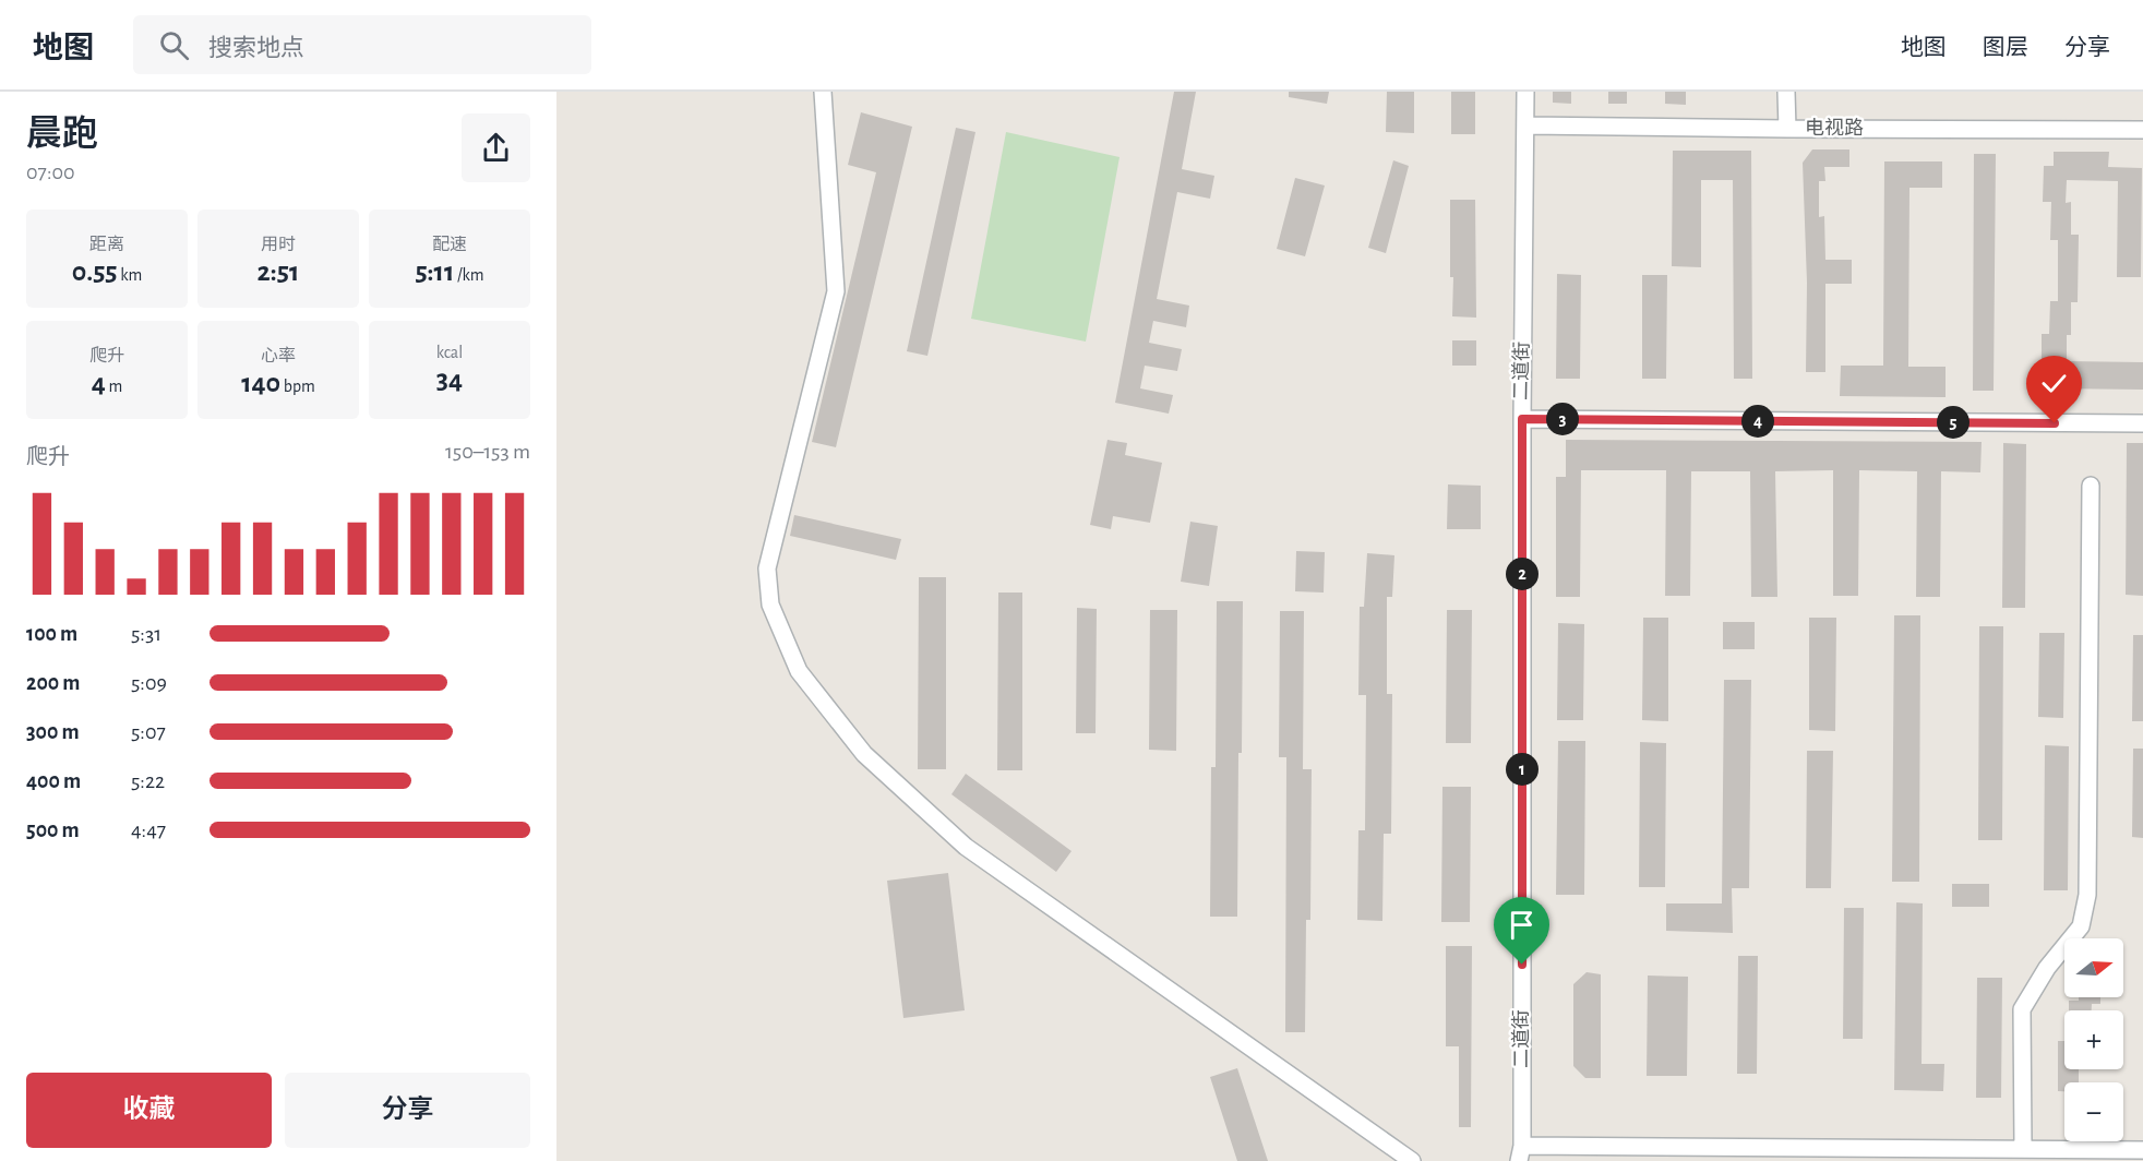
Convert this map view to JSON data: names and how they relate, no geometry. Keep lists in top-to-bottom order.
{
  "streets": {
    "street": ["电视路", "二道街"]
  },
  "crossings": [
    ["电视路", "二道街"]
  ],
  "north": "right",
  "page": {
    "header": "地图",
    "search": "搜索地点",
    "nav": ["地图", "图层", "分享"],
    "heading": ["晨跑", "07:00"],
    "stats": [
      ["距离", "0.55 km"],
      ["用时", "2:51"],
      ["配速", "5:11 /km"],
      ["爬升", "4 m"],
      ["心率", "140 bpm"],
      ["kcal", "34"]
    ],
    "pins": [
      "3",
      "4",
      "5",
      "2",
      "1"
    ],
    "chart": ["爬升", "150–153 m"],
    "list": [
      {
        "name": "100 m",
        "note": "5:31"
      },
      {
        "name": "200 m",
        "note": "5:09"
      },
      {
        "name": "300 m",
        "note": "5:07"
      },
      {
        "name": "400 m",
        "note": "5:22"
      },
      {
        "name": "500 m",
        "note": "4:47"
      }
    ],
    "map_buttons": ["+", "−"],
    "buttons": ["收藏", "分享"]
  }
}
